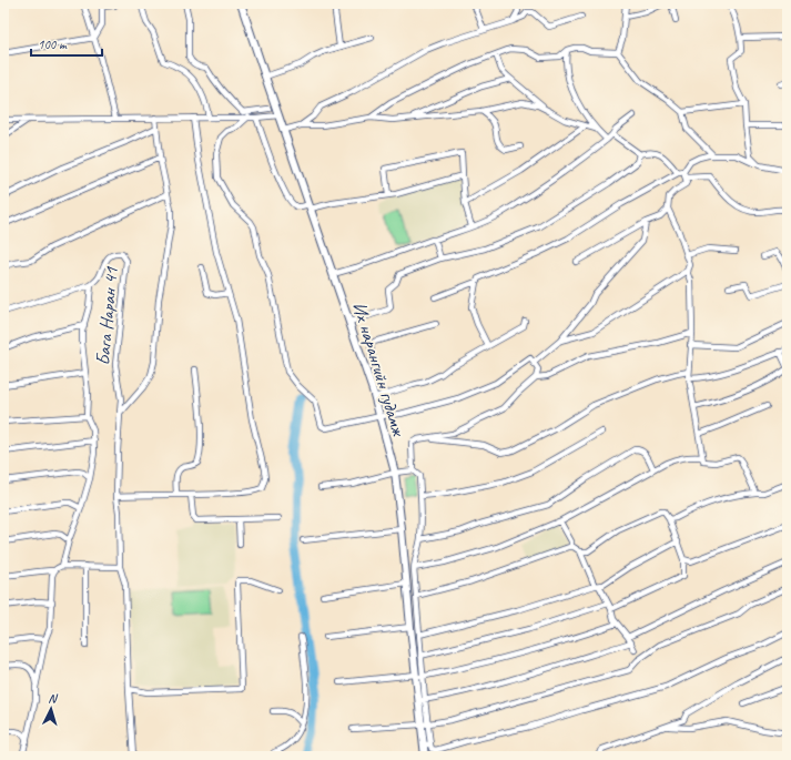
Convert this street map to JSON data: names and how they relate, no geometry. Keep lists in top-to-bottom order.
{
  "streets": {
    "main road": ["Их нарангийн гудамж"],
    "street": ["Бага Наран 41"]
  },
  "scale_bar": "100 m",
  "north": "top"
}
